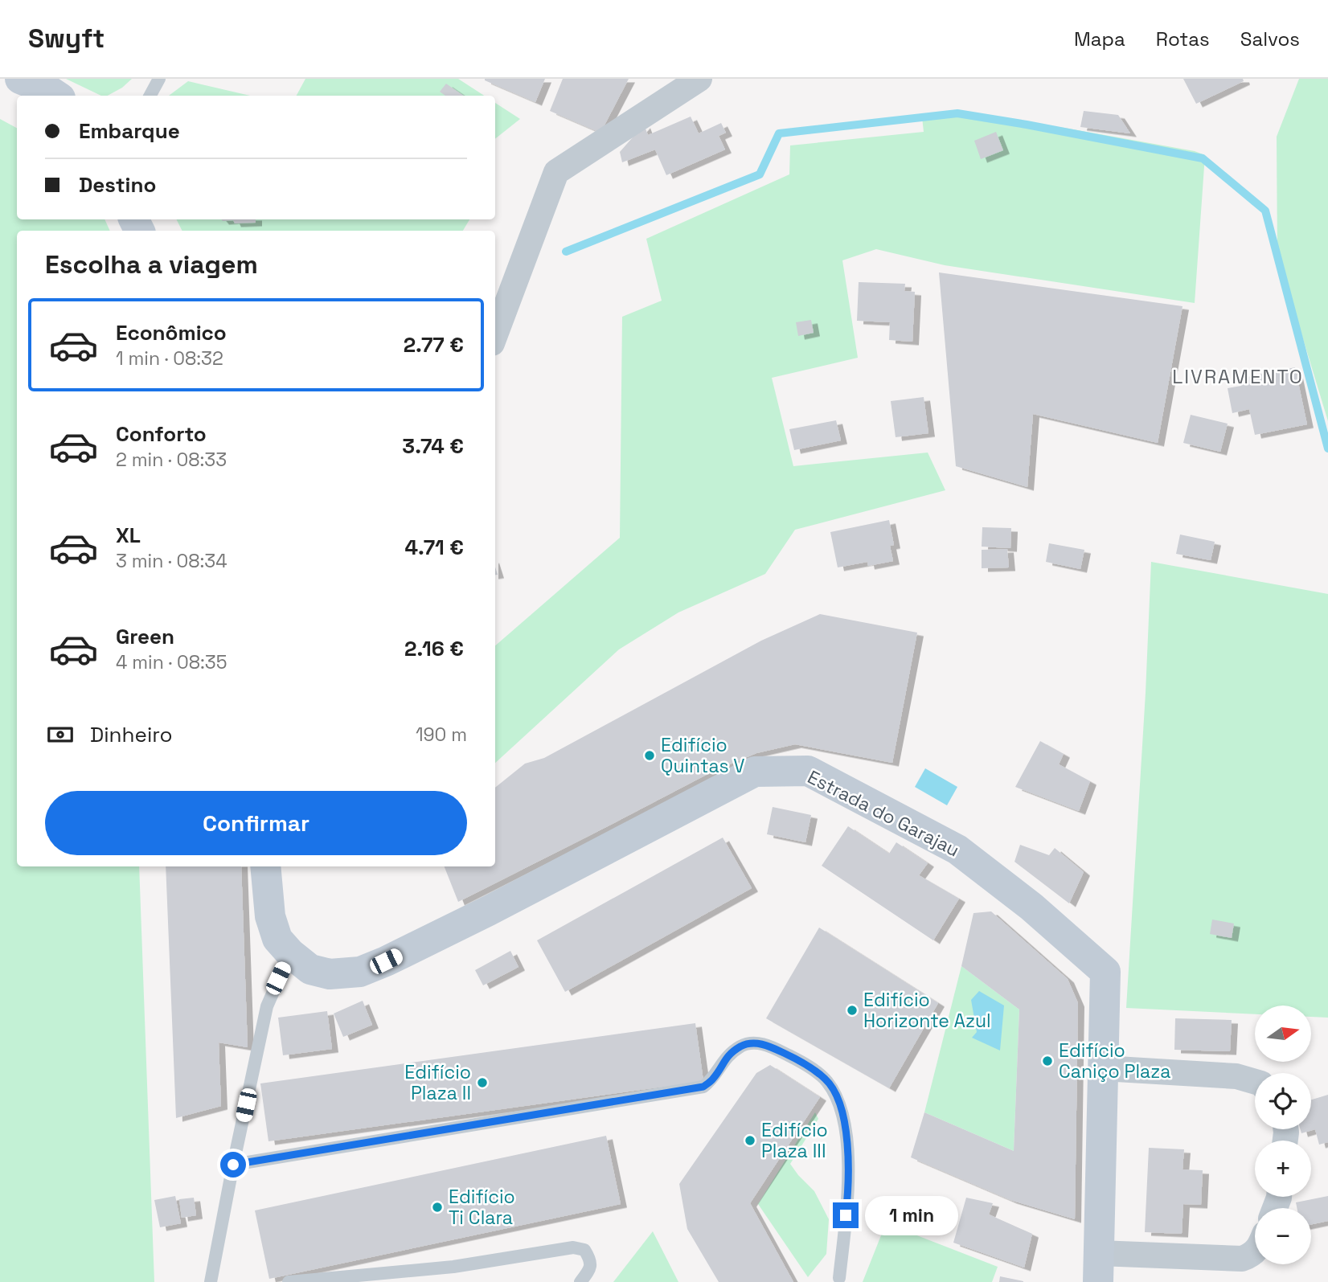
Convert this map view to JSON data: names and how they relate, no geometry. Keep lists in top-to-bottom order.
{
  "streets": {
    "street": ["Estrada do Garajau"]
  },
  "districts": ["LIVRAMENTO"],
  "places": [
    "Edifício Quintas V",
    "Edifício Horizonte Azul",
    "Edifício Caniço Plaza",
    "Edifício Plaza II",
    "Edifício Plaza III",
    "Edifício Ti Clara"
  ],
  "north": "right",
  "page": {
    "header": "Swyft",
    "nav": ["Mapa", "Rotas", "Salvos"],
    "banner": ["Embarque", "Destino"],
    "heading": "Escolha a viagem",
    "list": [
      {
        "name": "Econômico",
        "note": "1 min · 08:32",
        "value": "2.77 €"
      },
      {
        "name": "Conforto",
        "note": "2 min · 08:33",
        "value": "3.74 €"
      },
      {
        "name": "XL",
        "note": "3 min · 08:34",
        "value": "4.71 €"
      },
      {
        "name": "Green",
        "note": "4 min · 08:35",
        "value": "2.16 €"
      }
    ],
    "pay": ["Dinheiro", "190 m"],
    "buttons": "Confirmar",
    "map_buttons": ["+", "−"],
    "bubble": "1 min"
  }
}
